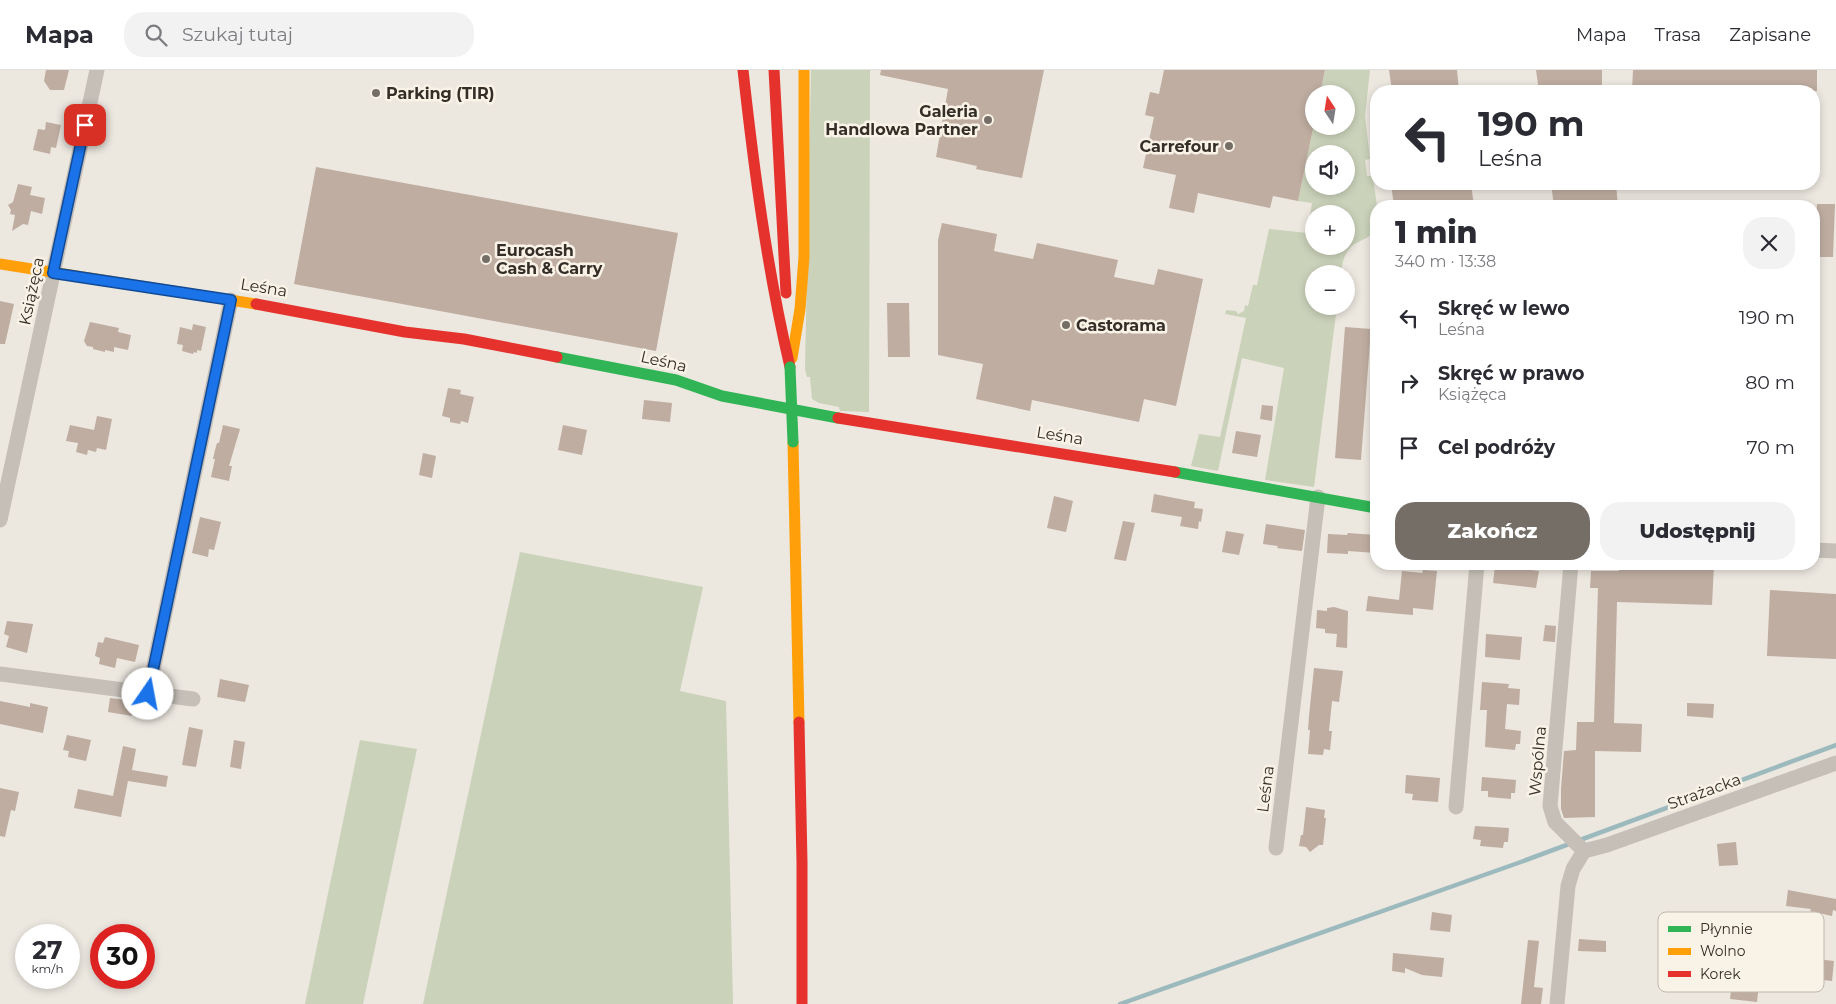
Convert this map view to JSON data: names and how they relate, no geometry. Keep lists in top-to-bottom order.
{
  "streets": {
    "main road": ["Leśna"],
    "street": ["Książęca", "Wspólna", "Strażacka"]
  },
  "crossings": [
    ["Leśna", "Książęca"],
    ["Wspólna", "Strażacka"]
  ],
  "places": [
    "Parking (TIR)",
    "Galeria Handlowa Partner",
    "Carrefour",
    "Eurocash Cash & Carry",
    "Castorama"
  ],
  "legend": ["Płynnie", "Wolno", "Korek"],
  "north": "top",
  "page": {
    "header": "Mapa",
    "search": "Szukaj tutaj",
    "nav": ["Mapa", "Trasa", "Zapisane"],
    "map_buttons": ["+", "−"],
    "turn": ["190 m", "Leśna"],
    "heading": ["1 min", "340 m · 13:38"],
    "list": [
      {
        "name": "Skręć w lewo",
        "note": "Leśna",
        "value": "190 m"
      },
      {
        "name": "Skręć w prawo",
        "note": "Książęca",
        "value": "80 m"
      },
      {
        "name": "Cel podróży",
        "value": "70 m"
      }
    ],
    "buttons": ["Zakończ", "Udostępnij"],
    "speed": "27 km/h",
    "limit": "30"
  }
}
